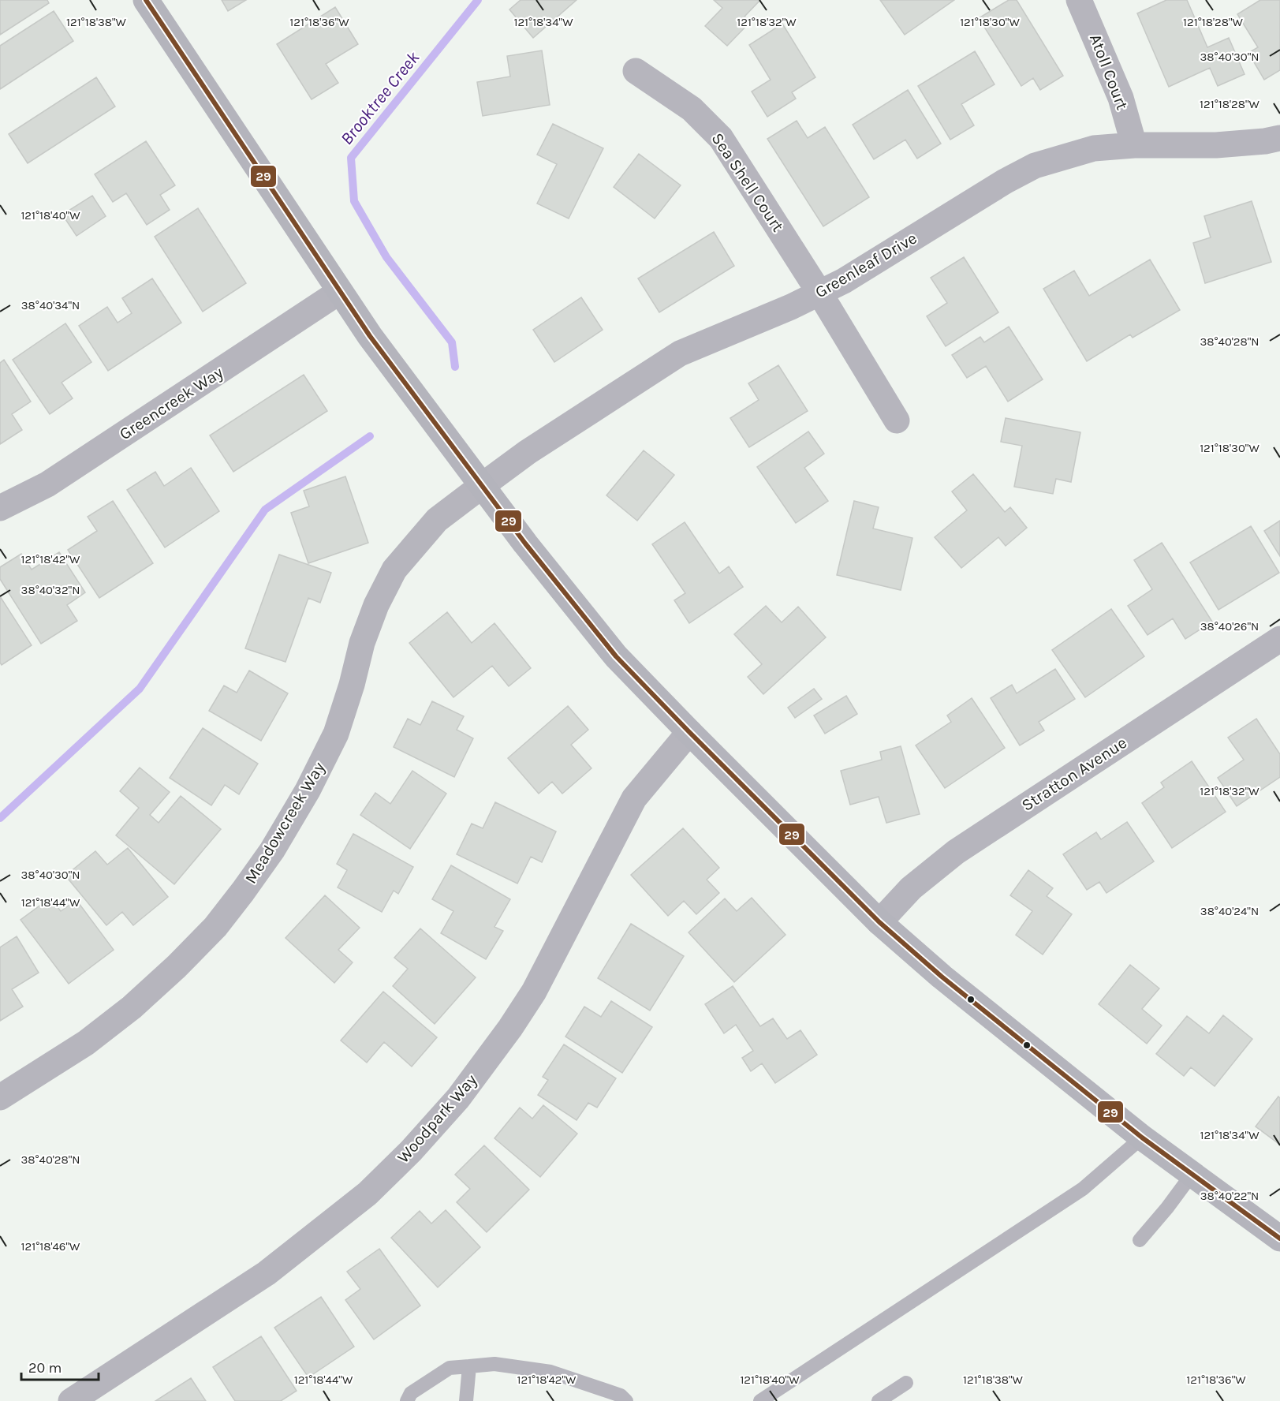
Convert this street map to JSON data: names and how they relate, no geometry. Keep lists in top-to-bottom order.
{
  "streets": {
    "street": [
      "Atoll Court",
      "Sea Shell Court",
      "Greenleaf Drive",
      "Greencreek Way",
      "Stratton Avenue",
      "Meadowcreek Way",
      "Woodpark Way"
    ]
  },
  "crossings": [
    ["Atoll Court", "Greenleaf Drive"],
    ["Sea Shell Court", "Greenleaf Drive"],
    ["Greenleaf Drive", "Meadowcreek Way"]
  ],
  "water": ["Brooktree Creek"],
  "lines": ["transit line 29"],
  "scale_bar": "20 m",
  "coordinates": [
    "121°18'38\"W",
    "121°18'36\"W",
    "121°18'32\"W",
    "121°18'30\"W",
    "121°18'28\"W",
    "121°18'34\"W",
    "38°40'30\"N",
    "121°18'40\"W",
    "38°40'34\"N",
    "38°40'28\"N",
    "121°18'42\"W",
    "38°40'32\"N",
    "38°40'26\"N",
    "121°18'44\"W",
    "38°40'24\"N",
    "38°40'22\"N",
    "121°18'46\"W"
  ]
}
